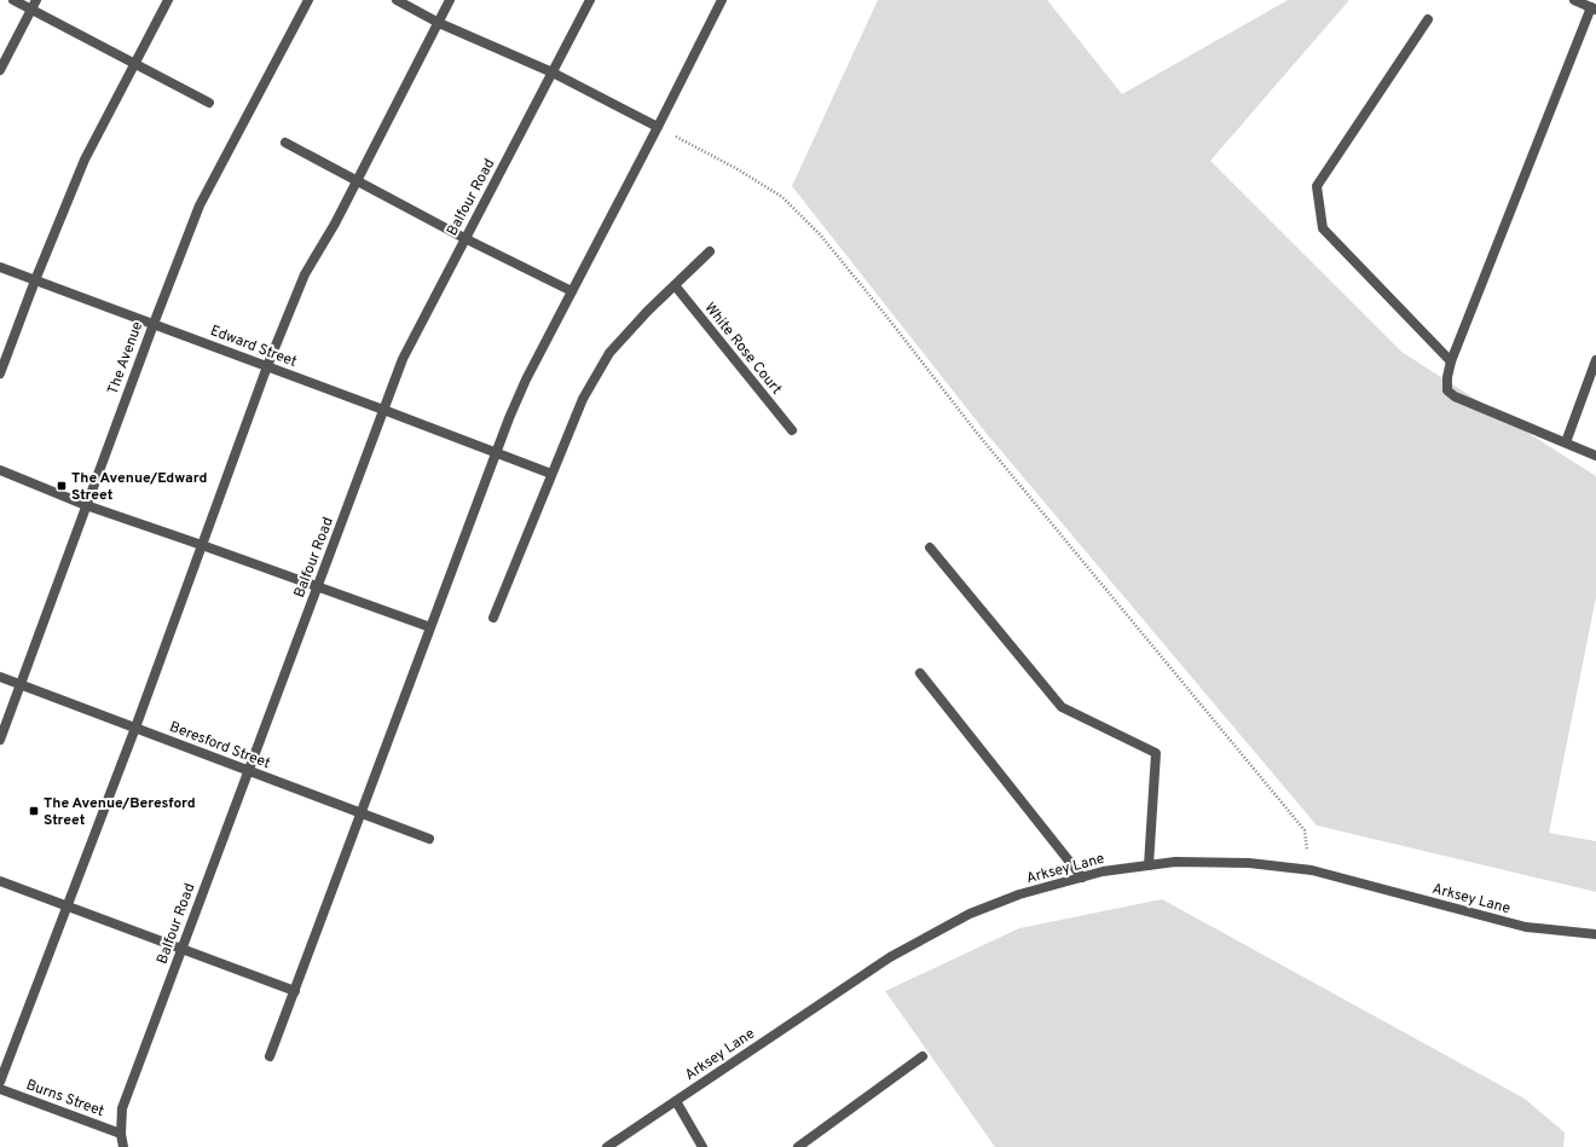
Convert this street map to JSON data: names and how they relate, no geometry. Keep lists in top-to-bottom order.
{
  "streets": {
    "street": [
      "Balfour Road",
      "Edward Street",
      "White Rose Court",
      "The Avenue",
      "Beresford Street",
      "Arksey Lane",
      "Burns Street"
    ]
  },
  "crossings": [
    ["Balfour Road", "Edward Street"],
    ["Balfour Road", "Beresford Street"],
    ["Balfour Road", "Burns Street"],
    ["Edward Street", "The Avenue"],
    ["The Avenue", "Beresford Street"]
  ],
  "places": {
    "transit": ["The Avenue/Edward Street", "The Avenue/Beresford Street"]
  }
}
